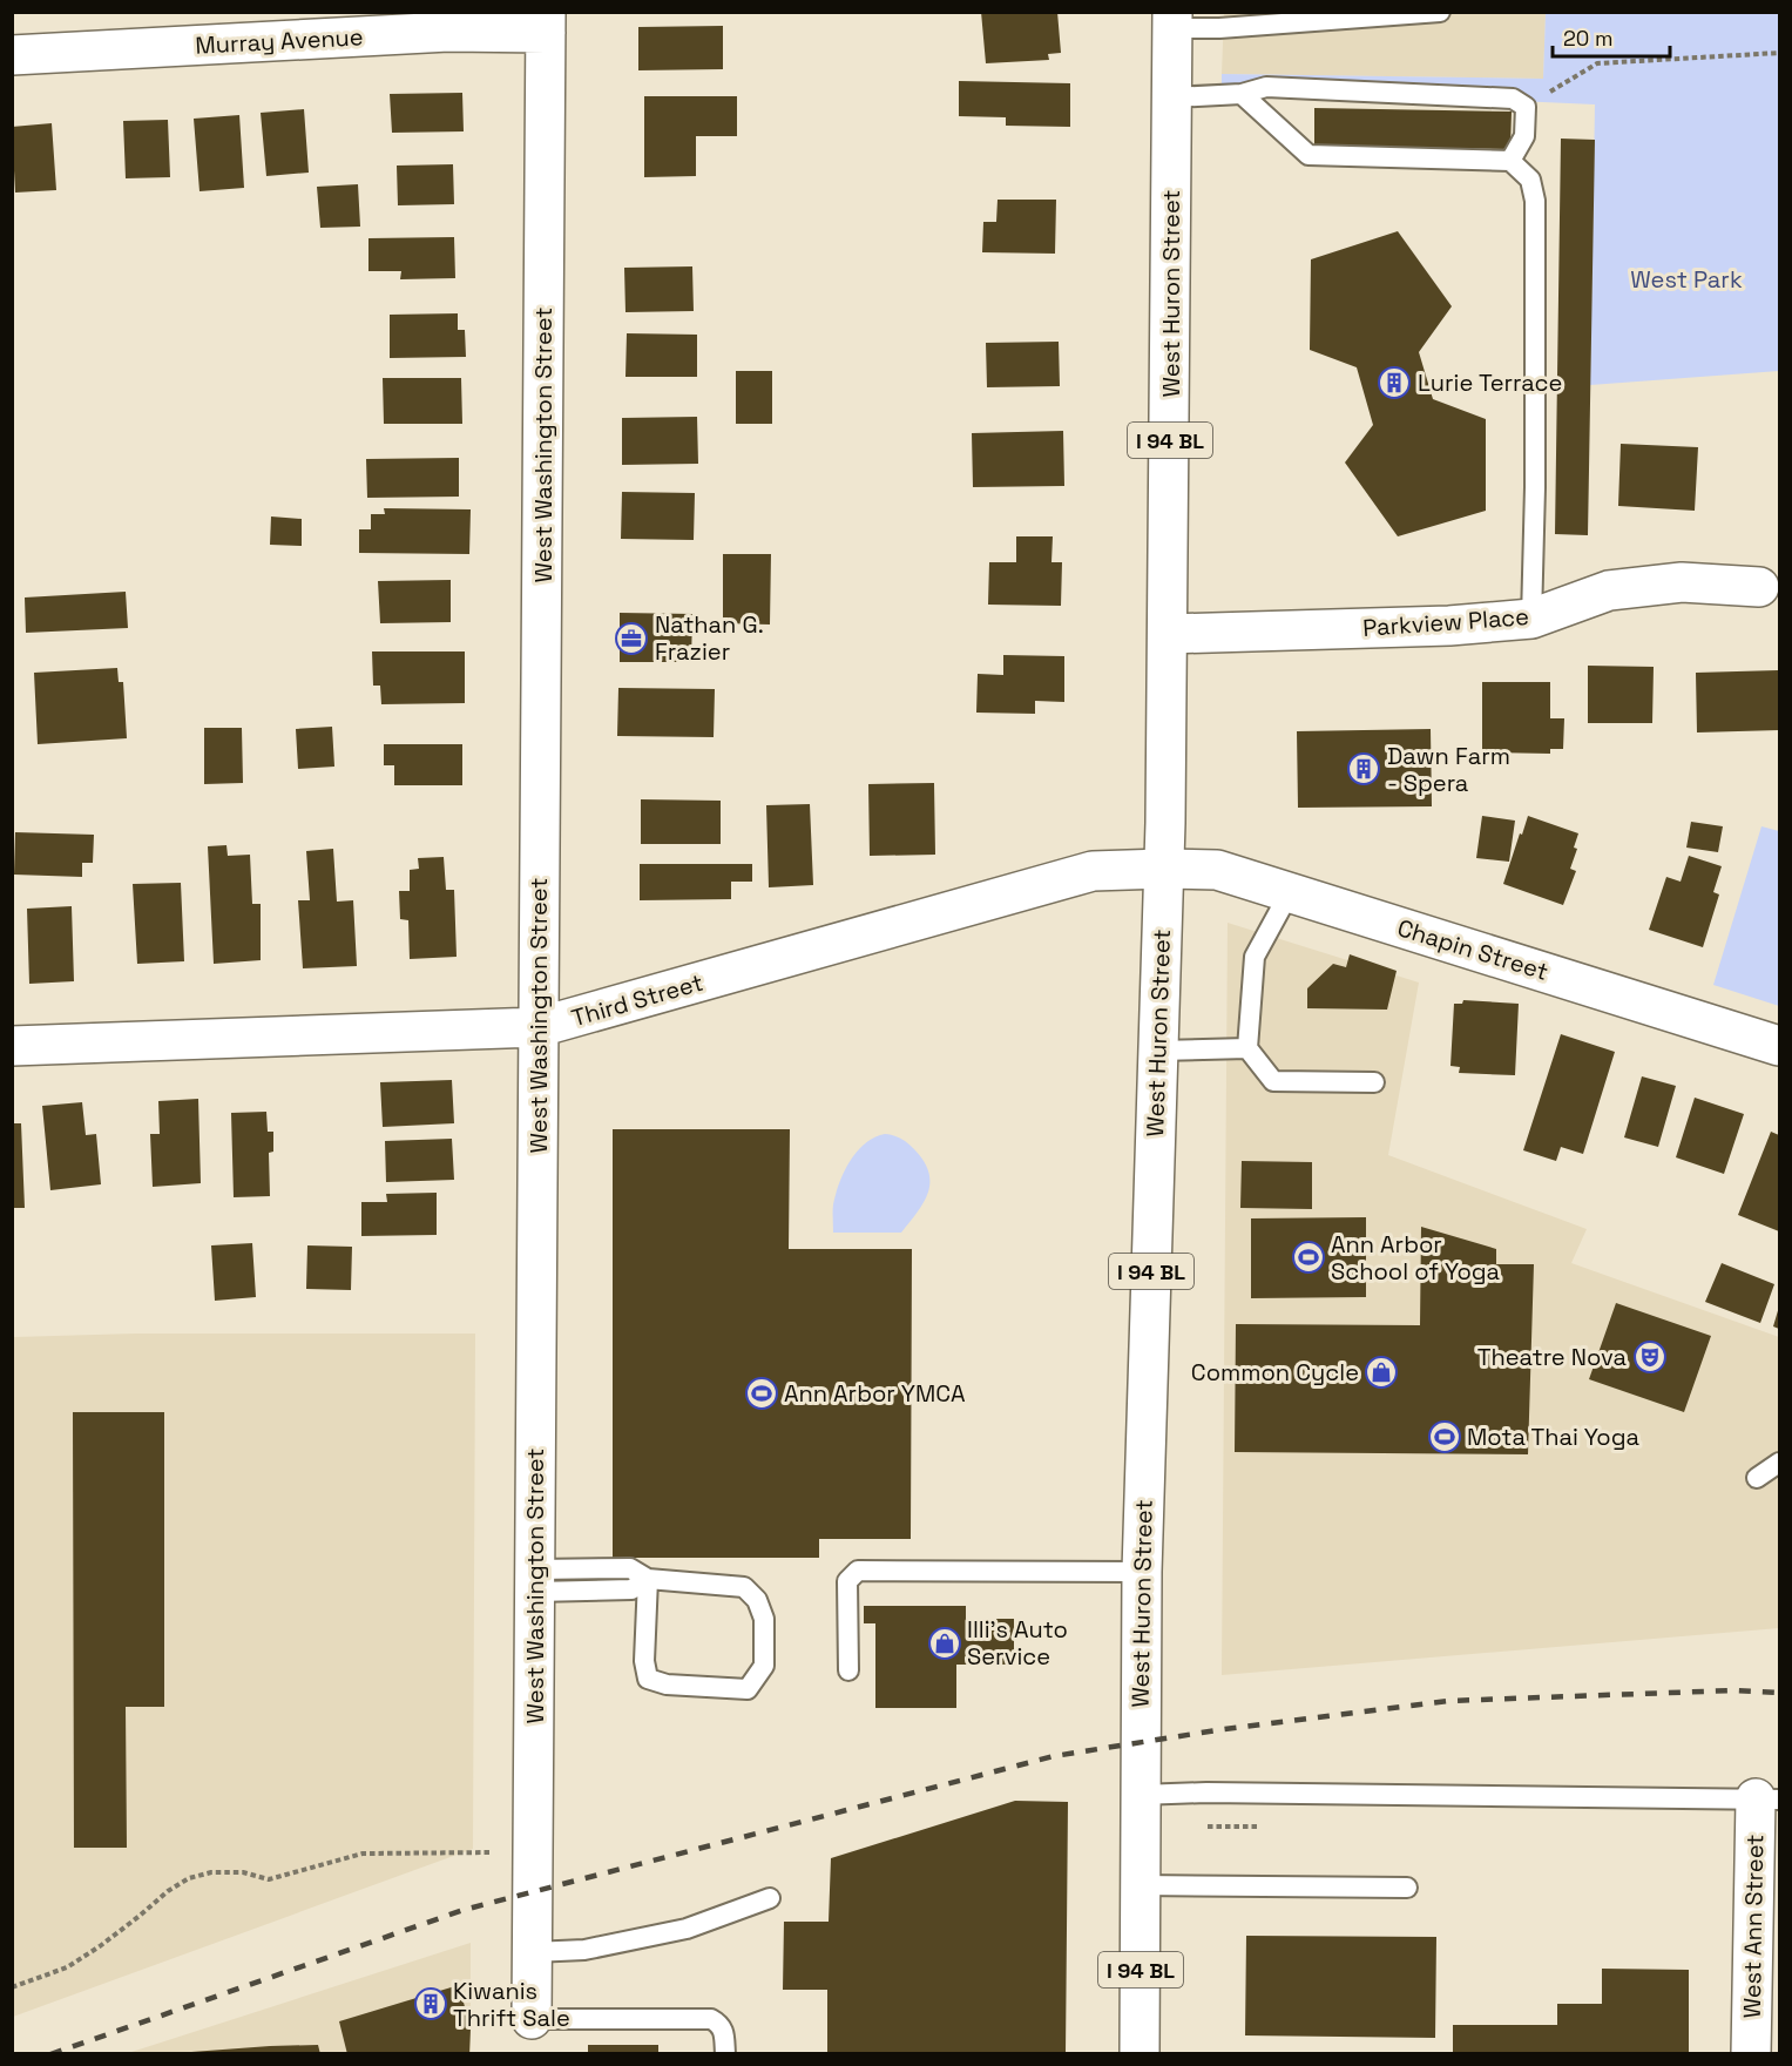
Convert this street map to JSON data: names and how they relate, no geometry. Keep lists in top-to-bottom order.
{
  "streets": {
    "street": [
      "Murray Avenue",
      "West Huron Street",
      "I 94 BL",
      "West Washington Street",
      "Parkview Place",
      "Chapin Street",
      "Third Street",
      "West Ann Street"
    ]
  },
  "crossings": [
    ["Murray Avenue", "West Washington Street"],
    ["West Huron Street", "Parkview Place"],
    ["West Huron Street", "Chapin Street"],
    ["West Huron Street", "Third Street"],
    ["West Washington Street", "Third Street"],
    ["Chapin Street", "Third Street"]
  ],
  "parks": ["West Park"],
  "places": {
    "building": ["Lurie Terrace", "Dawn Farm - Spera", "Kiwanis Thrift Sale"],
    "office": ["Nathan G. Frazier"],
    "sports": ["Ann Arbor School of Yoga", "Ann Arbor YMCA", "Mota Thai Yoga"],
    "theatre": ["Theatre Nova"],
    "shop": ["Common Cycle", "Illi's Auto Service"]
  },
  "scale_bar": "20 m"
}
